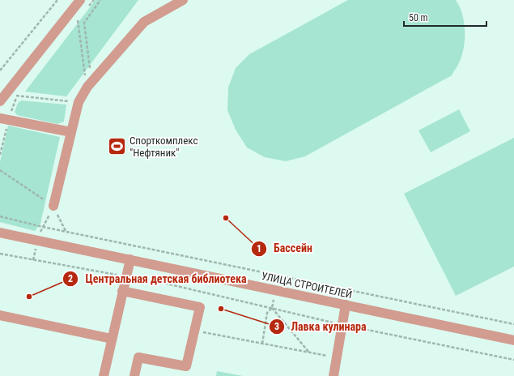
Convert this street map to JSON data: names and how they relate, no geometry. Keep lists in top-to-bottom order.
{
  "streets": {
    "street": ["УЛИЦА СТРОИТЕЛЕЙ"]
  },
  "places": {
    "sports": ["Спорткомплекс \"Нефтяник\""],
    "other": ["Бассейн", "Центральная детская библиотека", "Лавка кулинара"]
  },
  "scale_bar": "50 m"
}
